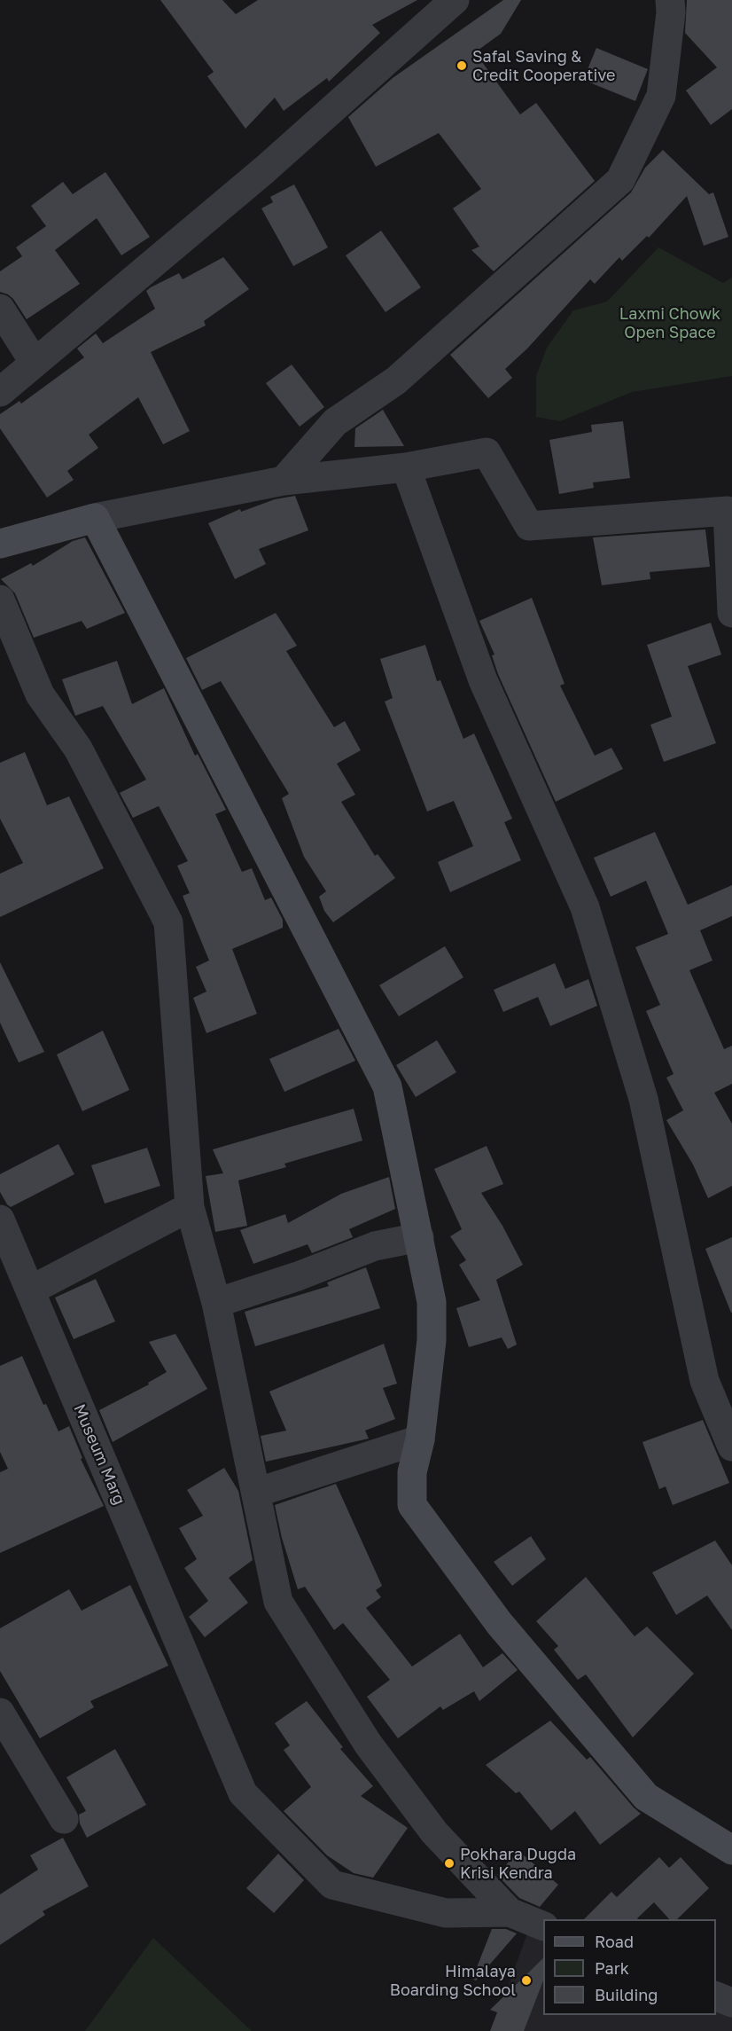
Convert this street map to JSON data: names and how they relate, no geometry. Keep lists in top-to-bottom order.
{
  "streets": {
    "street": ["Museum Marg"]
  },
  "parks": ["Laxmi Chowk Open Space"],
  "places": ["Safal Saving & Credit Cooperative", "Pokhara Dugda Krisi Kendra", "Himalaya Boarding School"],
  "legend": ["Road", "Park", "Building"]
}
